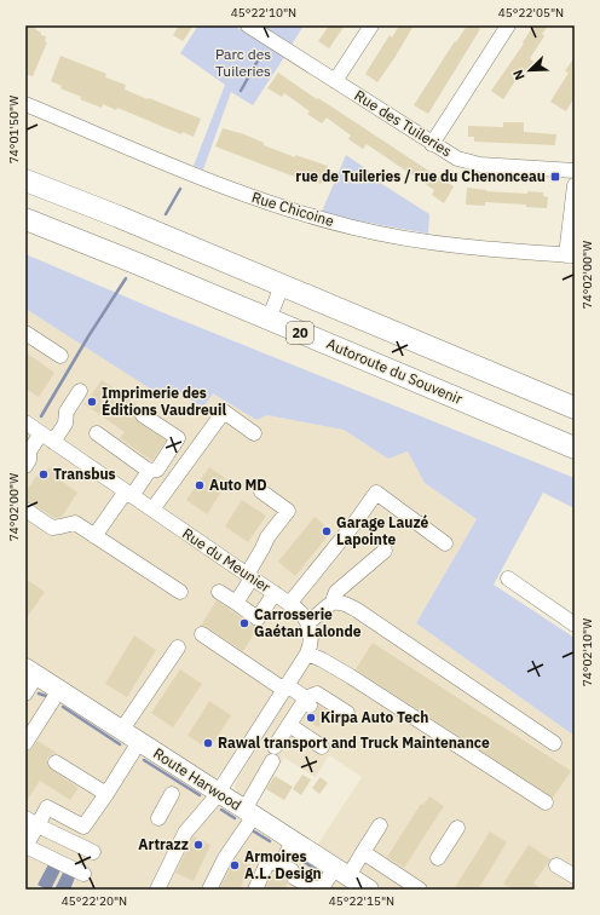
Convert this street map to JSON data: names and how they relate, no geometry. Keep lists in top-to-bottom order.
{
  "streets": {
    "highway": ["20", "Autoroute du Souvenir"],
    "main road": ["Route Harwood"],
    "street": ["Rue des Tuileries", "Rue Chicoine", "Rue du Meunier"]
  },
  "parks": ["Parc des Tuileries"],
  "places": {
    "transit": ["rue de Tuileries / rue du Chenonceau"],
    "other": [
      "Imprimerie des Éditions Vaudreuil",
      "Transbus",
      "Auto MD",
      "Garage Lauzé Lapointe",
      "Carrosserie Gaétan Lalonde",
      "Kirpa Auto Tech",
      "Rawal transport and Truck Maintenance",
      "Artrazz",
      "Armoires A.L. Design"
    ]
  },
  "north": "bottom left",
  "coordinates": [
    "45°22'10\"N",
    "45°22'05\"N",
    "74°01'50\"W",
    "74°02'00\"W",
    "74°02'10\"W",
    "45°22'20\"N",
    "45°22'15\"N"
  ]
}
